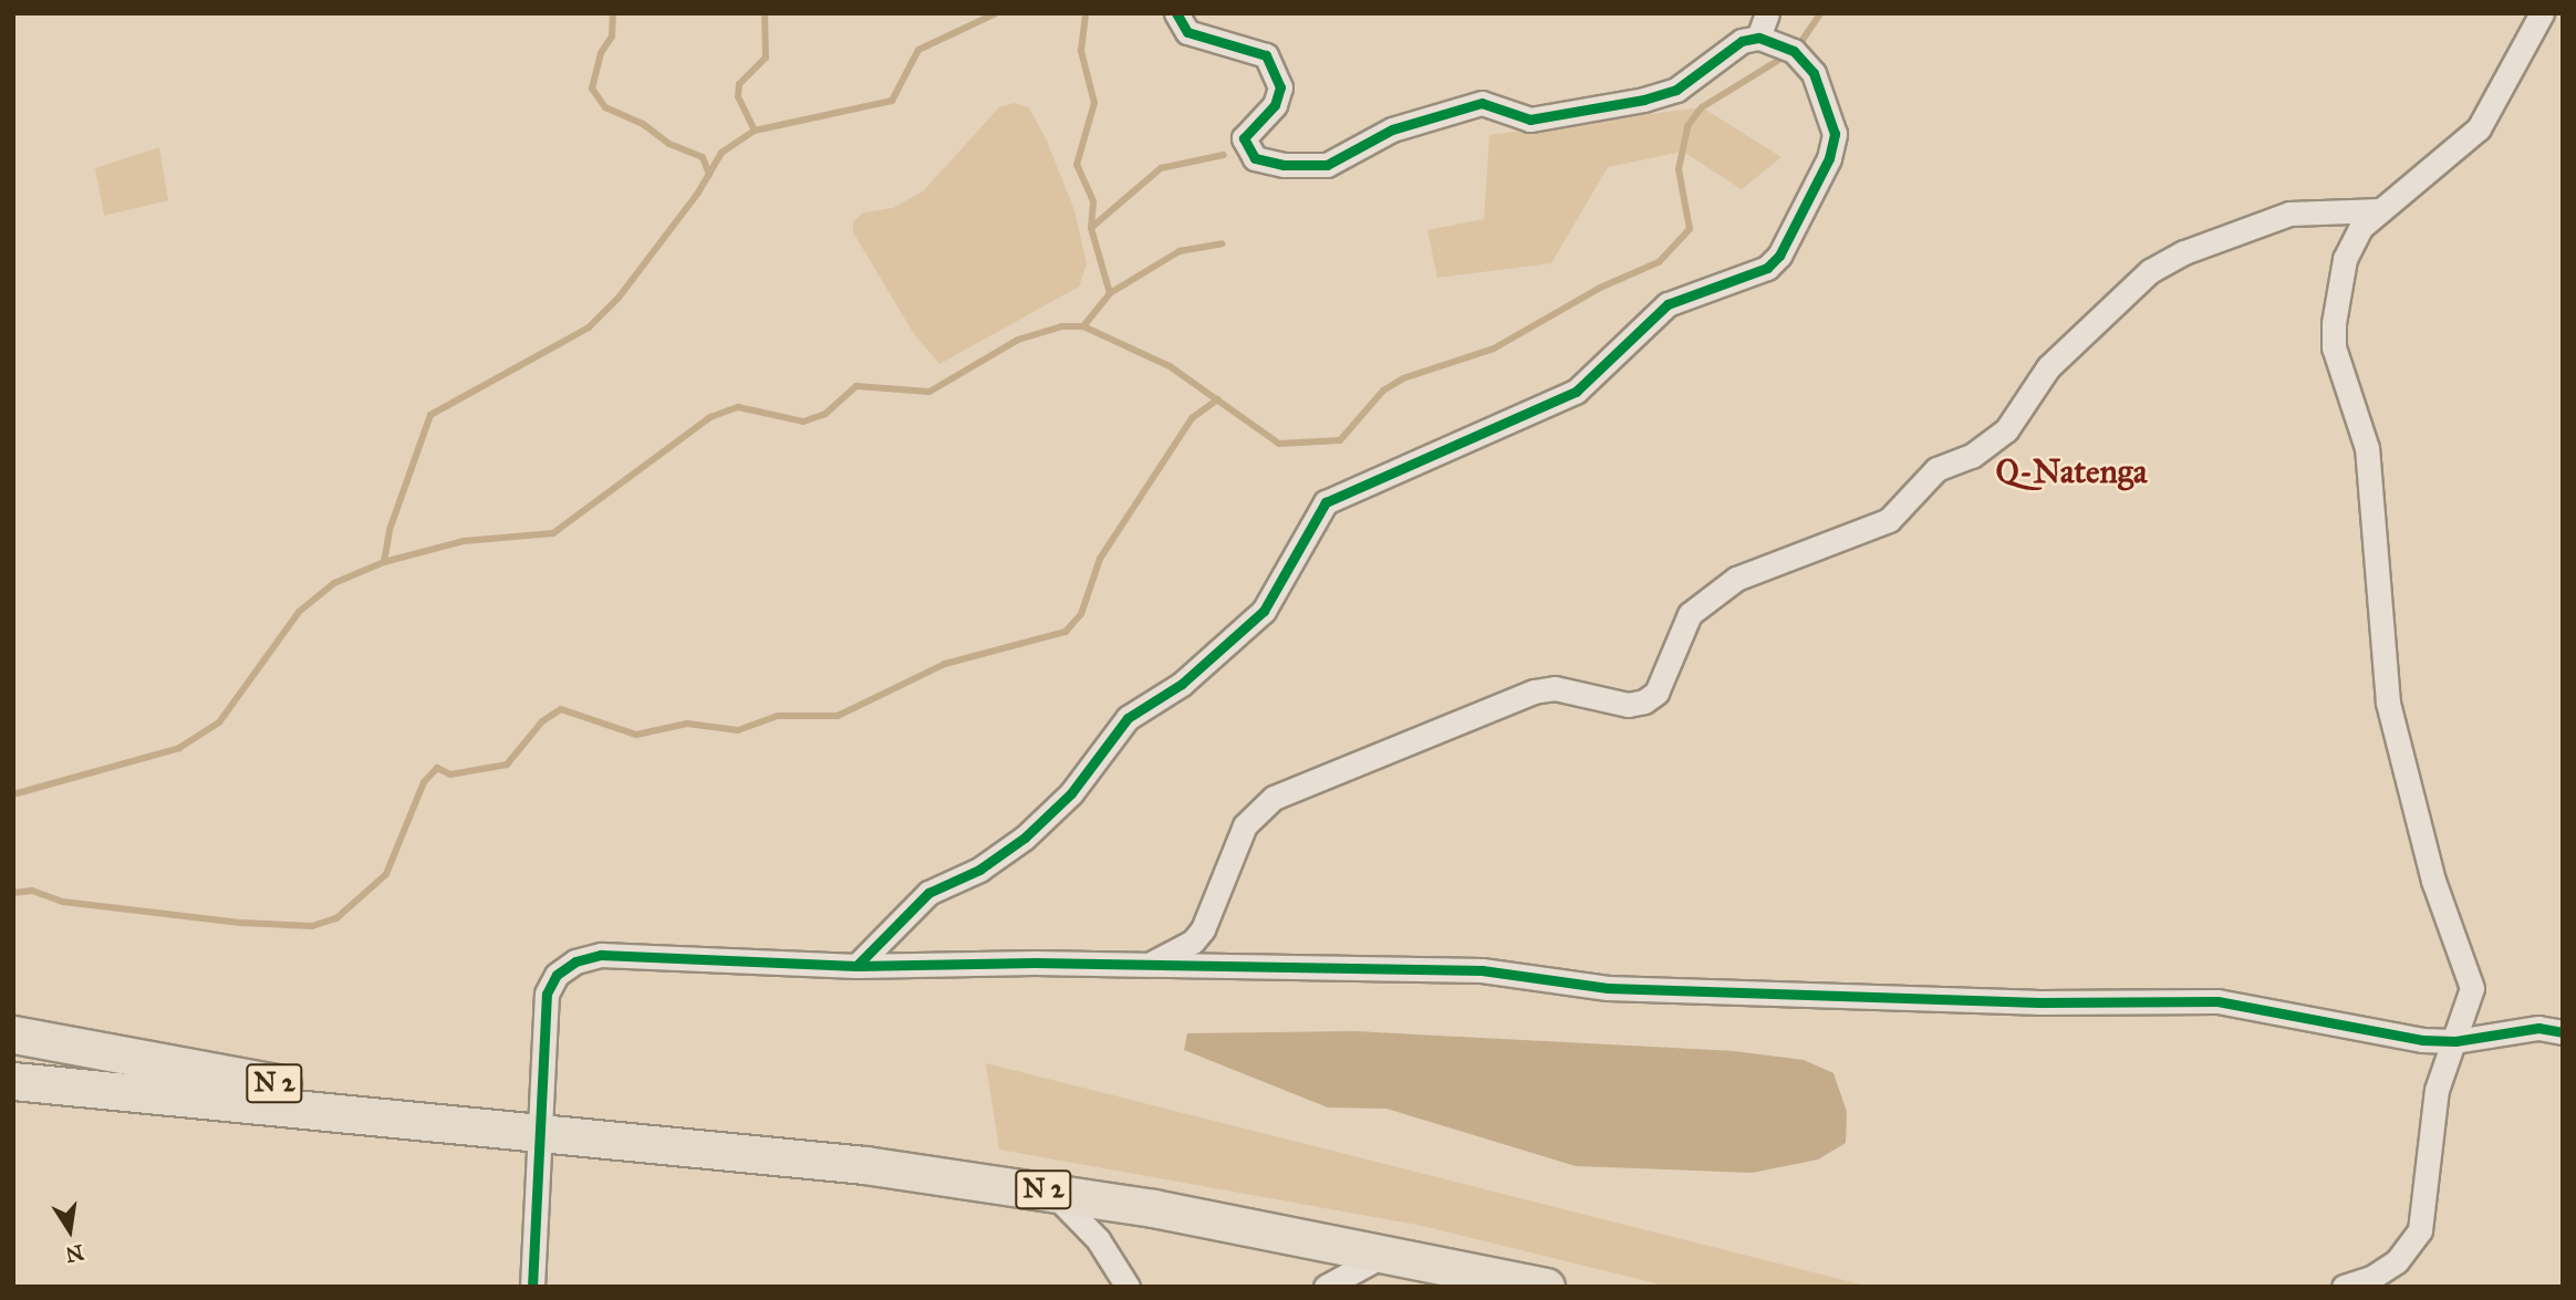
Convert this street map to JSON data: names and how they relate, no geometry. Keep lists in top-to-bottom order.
{
  "streets": {
    "main road": ["N 2"]
  },
  "districts": ["Q-Natenga"],
  "north": "bottom"
}
